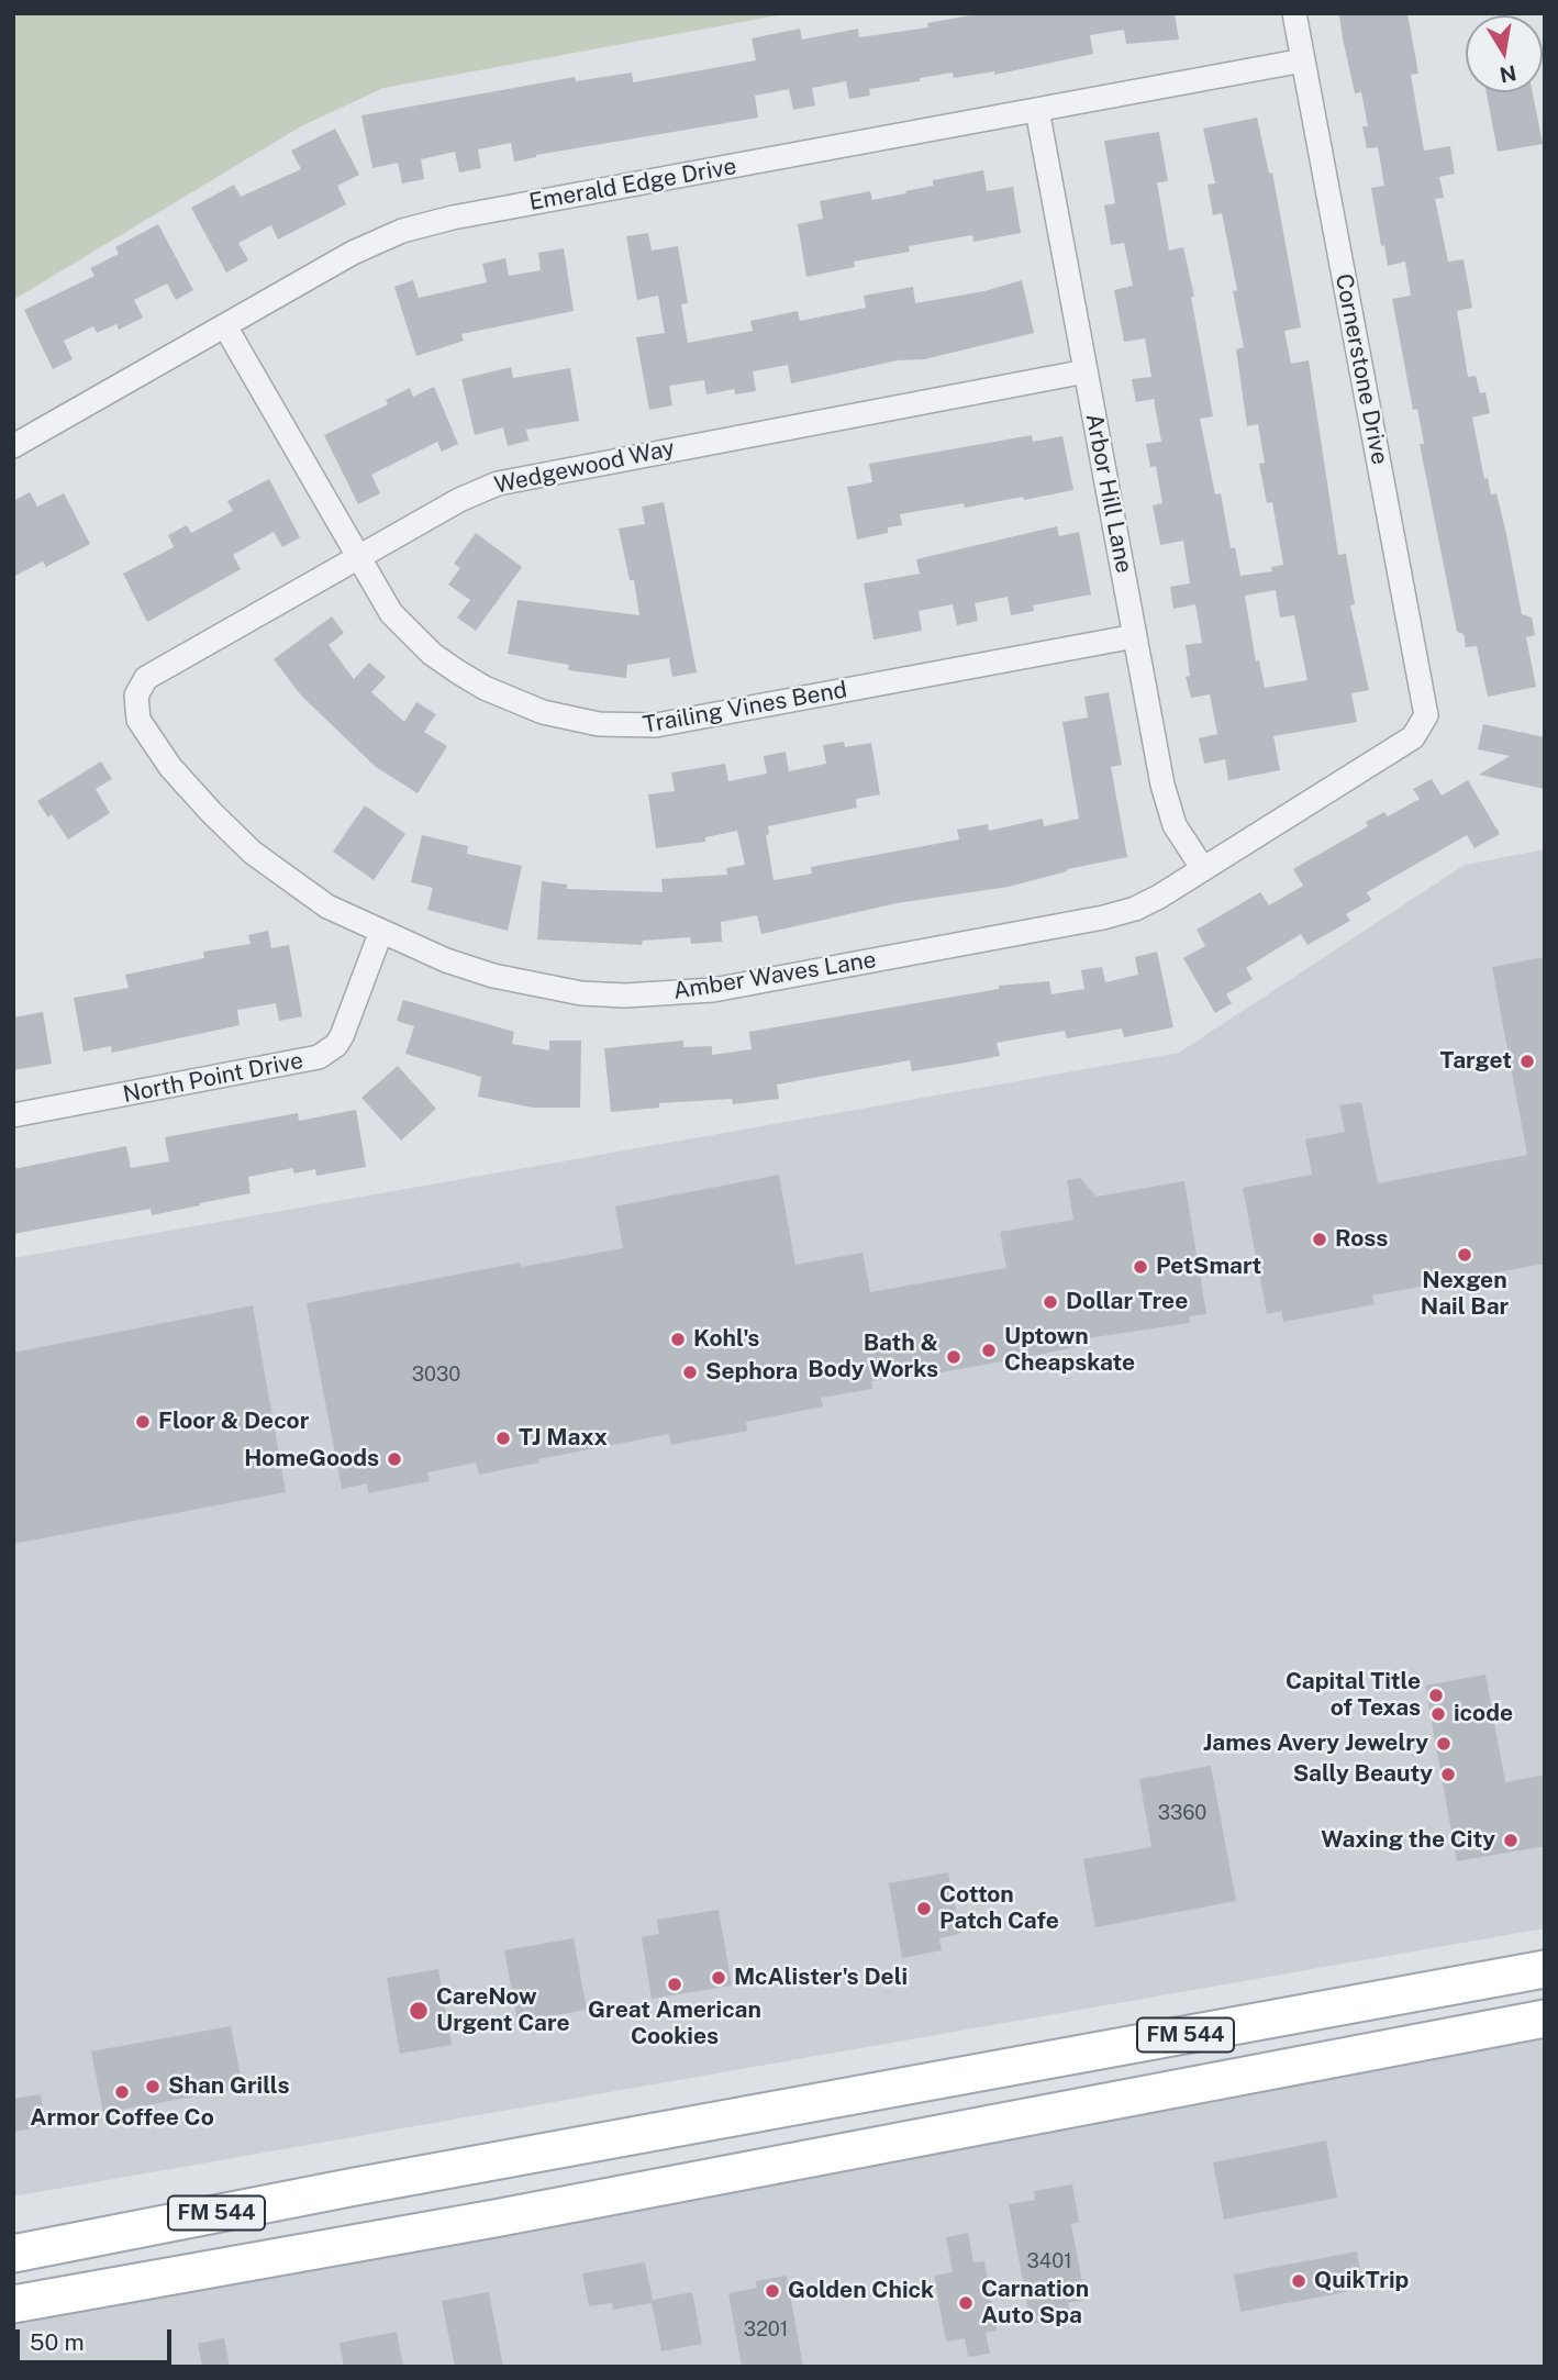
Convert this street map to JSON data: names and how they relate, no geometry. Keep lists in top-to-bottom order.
{
  "streets": {
    "main road": ["FM 544"],
    "street": [
      "Emerald Edge Drive",
      "Cornerstone Drive",
      "Wedgewood Way",
      "Arbor Hill Lane",
      "Trailing Vines Bend",
      "Amber Waves Lane",
      "North Point Drive"
    ]
  },
  "crossings": [
    ["Emerald Edge Drive", "Cornerstone Drive"],
    ["Emerald Edge Drive", "Arbor Hill Lane"],
    ["Emerald Edge Drive", "Trailing Vines Bend"],
    ["Cornerstone Drive", "Amber Waves Lane"],
    ["Wedgewood Way", "Arbor Hill Lane"],
    ["Wedgewood Way", "Trailing Vines Bend"],
    ["Wedgewood Way", "Amber Waves Lane"],
    ["Arbor Hill Lane", "Trailing Vines Bend"],
    ["Arbor Hill Lane", "Amber Waves Lane"],
    ["Amber Waves Lane", "North Point Drive"]
  ],
  "places": [
    "Target",
    "Ross",
    "Nexgen Nail Bar",
    "PetSmart",
    "Dollar Tree",
    "Kohl's",
    "Uptown Cheapskate",
    "Bath & Body Works",
    "Sephora",
    "Floor & Decor",
    "TJ Maxx",
    "HomeGoods",
    "Capital Title of Texas",
    "icode",
    "James Avery Jewelry",
    "Sally Beauty",
    "Waxing the City",
    "Cotton Patch Cafe",
    "McAlister's Deli",
    "Great American Cookies",
    "CareNow Urgent Care",
    "Shan Grills",
    "Armor Coffee Co",
    "QuikTrip",
    "Golden Chick",
    "Carnation Auto Spa"
  ],
  "house_numbers": [
    "3030",
    "3360",
    "3401",
    "3201"
  ],
  "scale_bar": "50 m",
  "north": "bottom"
}
